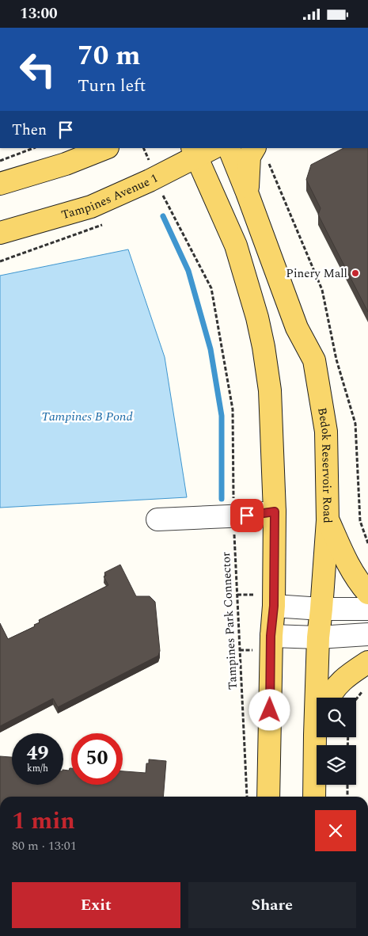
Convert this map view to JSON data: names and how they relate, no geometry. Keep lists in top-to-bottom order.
{
  "streets": {
    "main road": ["Tampines Avenue 1", "Bedok Reservoir Road"],
    "path": ["Tampines Park Connector"]
  },
  "water": ["Tampines B Pond"],
  "places": ["Pinery Mall"],
  "page": {
    "status": "13:00",
    "turn": ["70 m", "Turn left"],
    "then": "Then",
    "speed": "49 km/h",
    "limit": "50",
    "heading": ["1 min", "80 m · 13:01"],
    "buttons": ["Exit", "Share"]
  }
}
